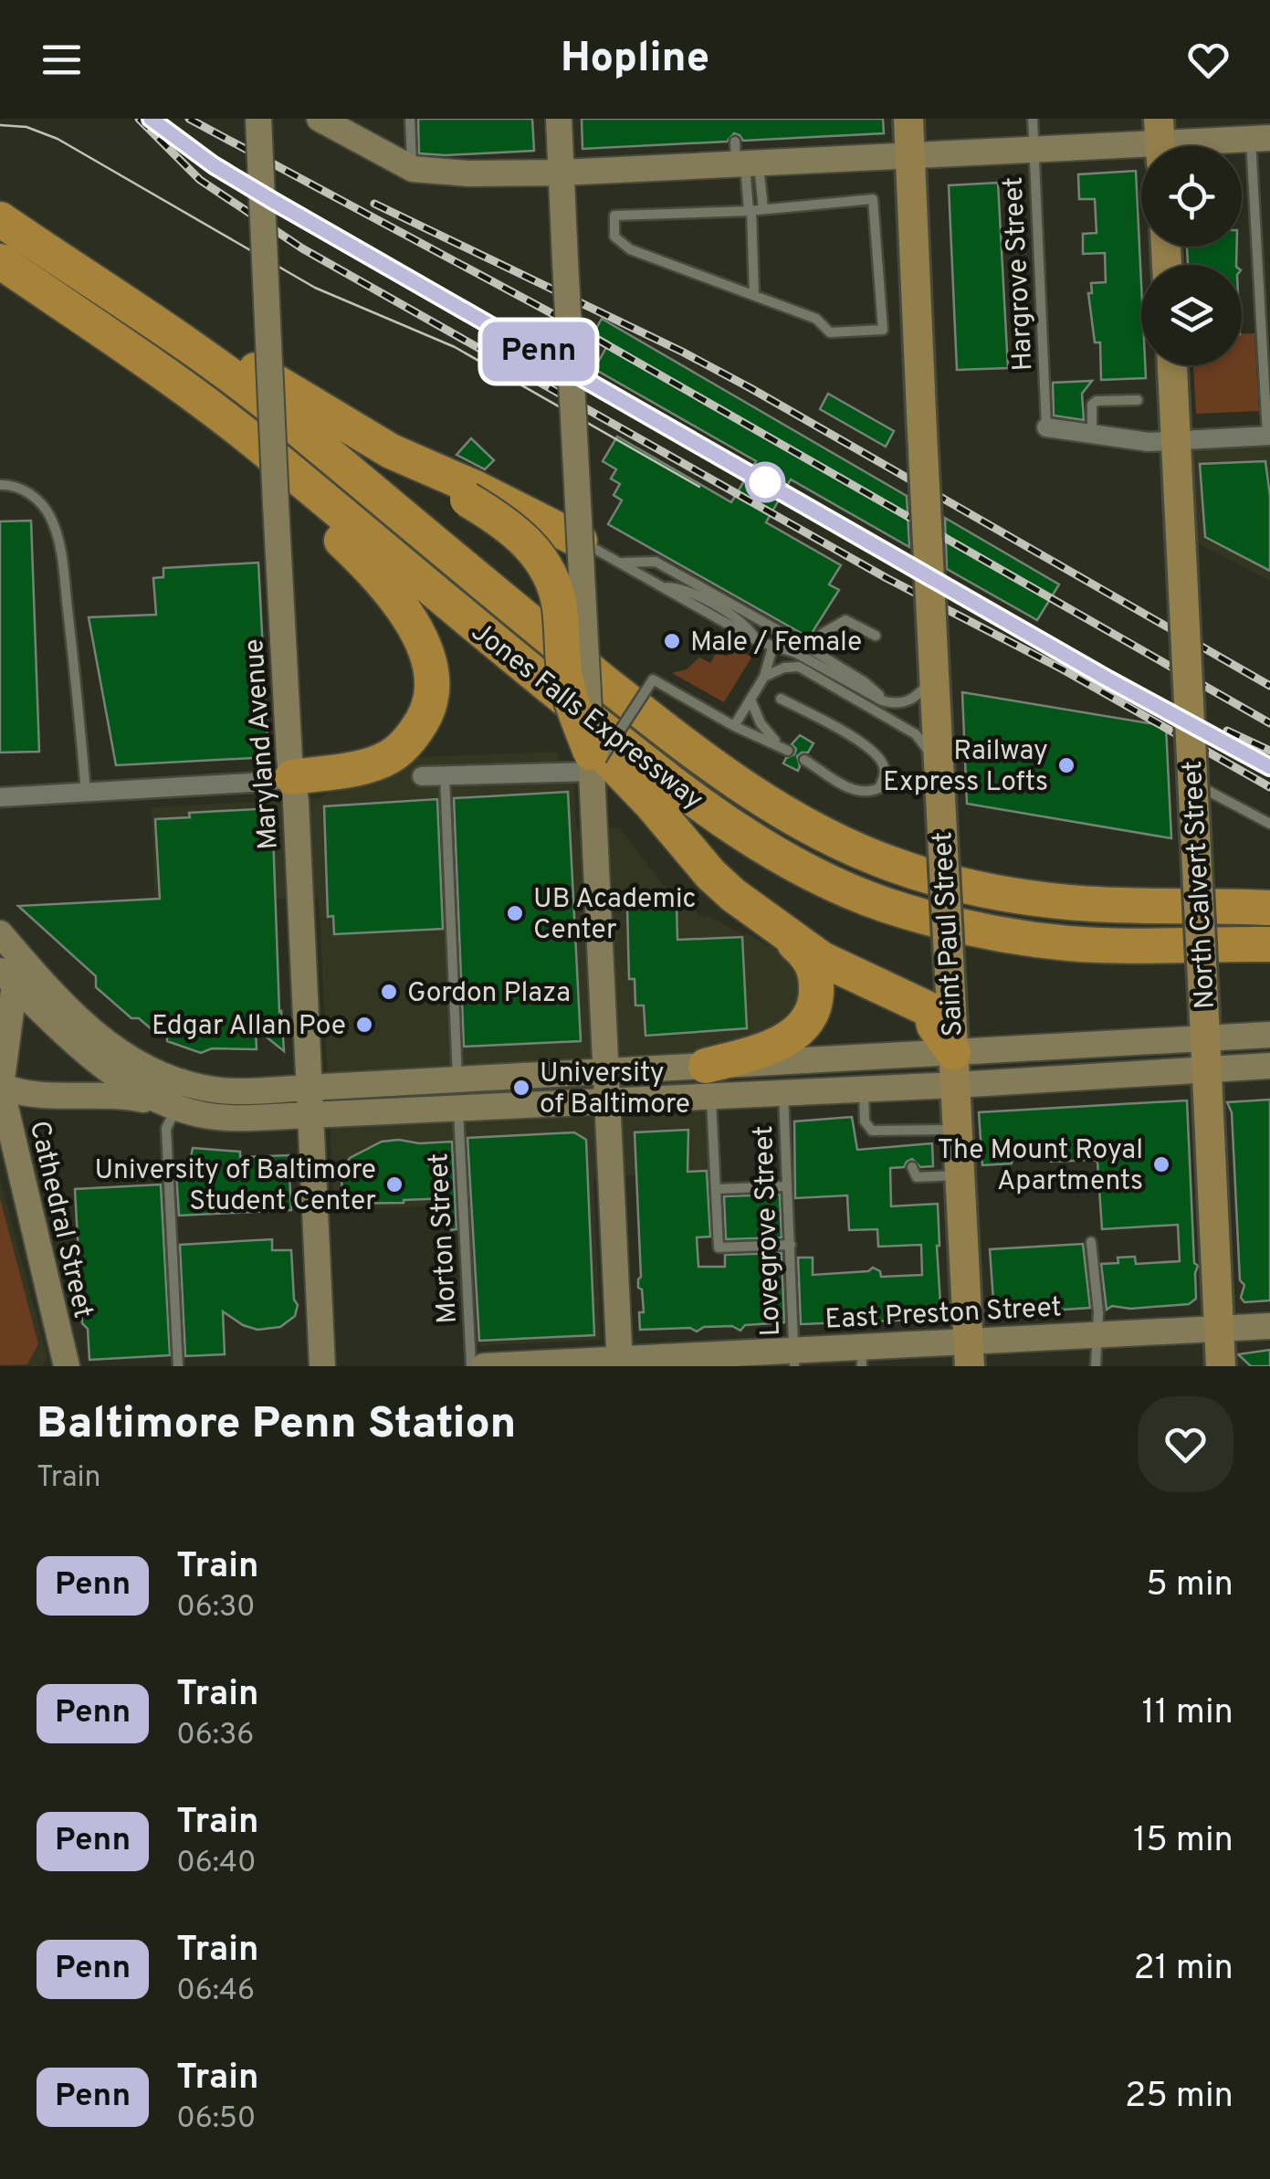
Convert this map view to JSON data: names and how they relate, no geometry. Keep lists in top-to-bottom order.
{
  "streets": {
    "highway": ["Jones Falls Expressway"],
    "main road": [
      "Maryland Avenue",
      "North Calvert Street",
      "Saint Paul Street",
      "Cathedral Street",
      "East Preston Street"
    ],
    "lane": ["Hargrove Street", "Lovegrove Street", "Morton Street"]
  },
  "crossings": [
    ["North Calvert Street", "East Preston Street"],
    ["Saint Paul Street", "East Preston Street"],
    ["Lovegrove Street", "East Preston Street"]
  ],
  "places": [
    "Male / Female",
    "Railway Express Lofts",
    "UB Academic Center",
    "Gordon Plaza",
    "Edgar Allan Poe",
    "University of Baltimore",
    "The Mount Royal Apartments",
    "University of Baltimore Student Center"
  ],
  "page": {
    "header": "Hopline",
    "on_map": "Penn",
    "heading": ["Baltimore Penn Station", "Train"],
    "list": [
      {
        "mark": "Penn",
        "name": "Train",
        "note": "06:30",
        "value": "5 min"
      },
      {
        "mark": "Penn",
        "name": "Train",
        "note": "06:36",
        "value": "11 min"
      },
      {
        "mark": "Penn",
        "name": "Train",
        "note": "06:40",
        "value": "15 min"
      },
      {
        "mark": "Penn",
        "name": "Train",
        "note": "06:46",
        "value": "21 min"
      },
      {
        "mark": "Penn",
        "name": "Train",
        "note": "06:50",
        "value": "25 min"
      }
    ]
  }
}
